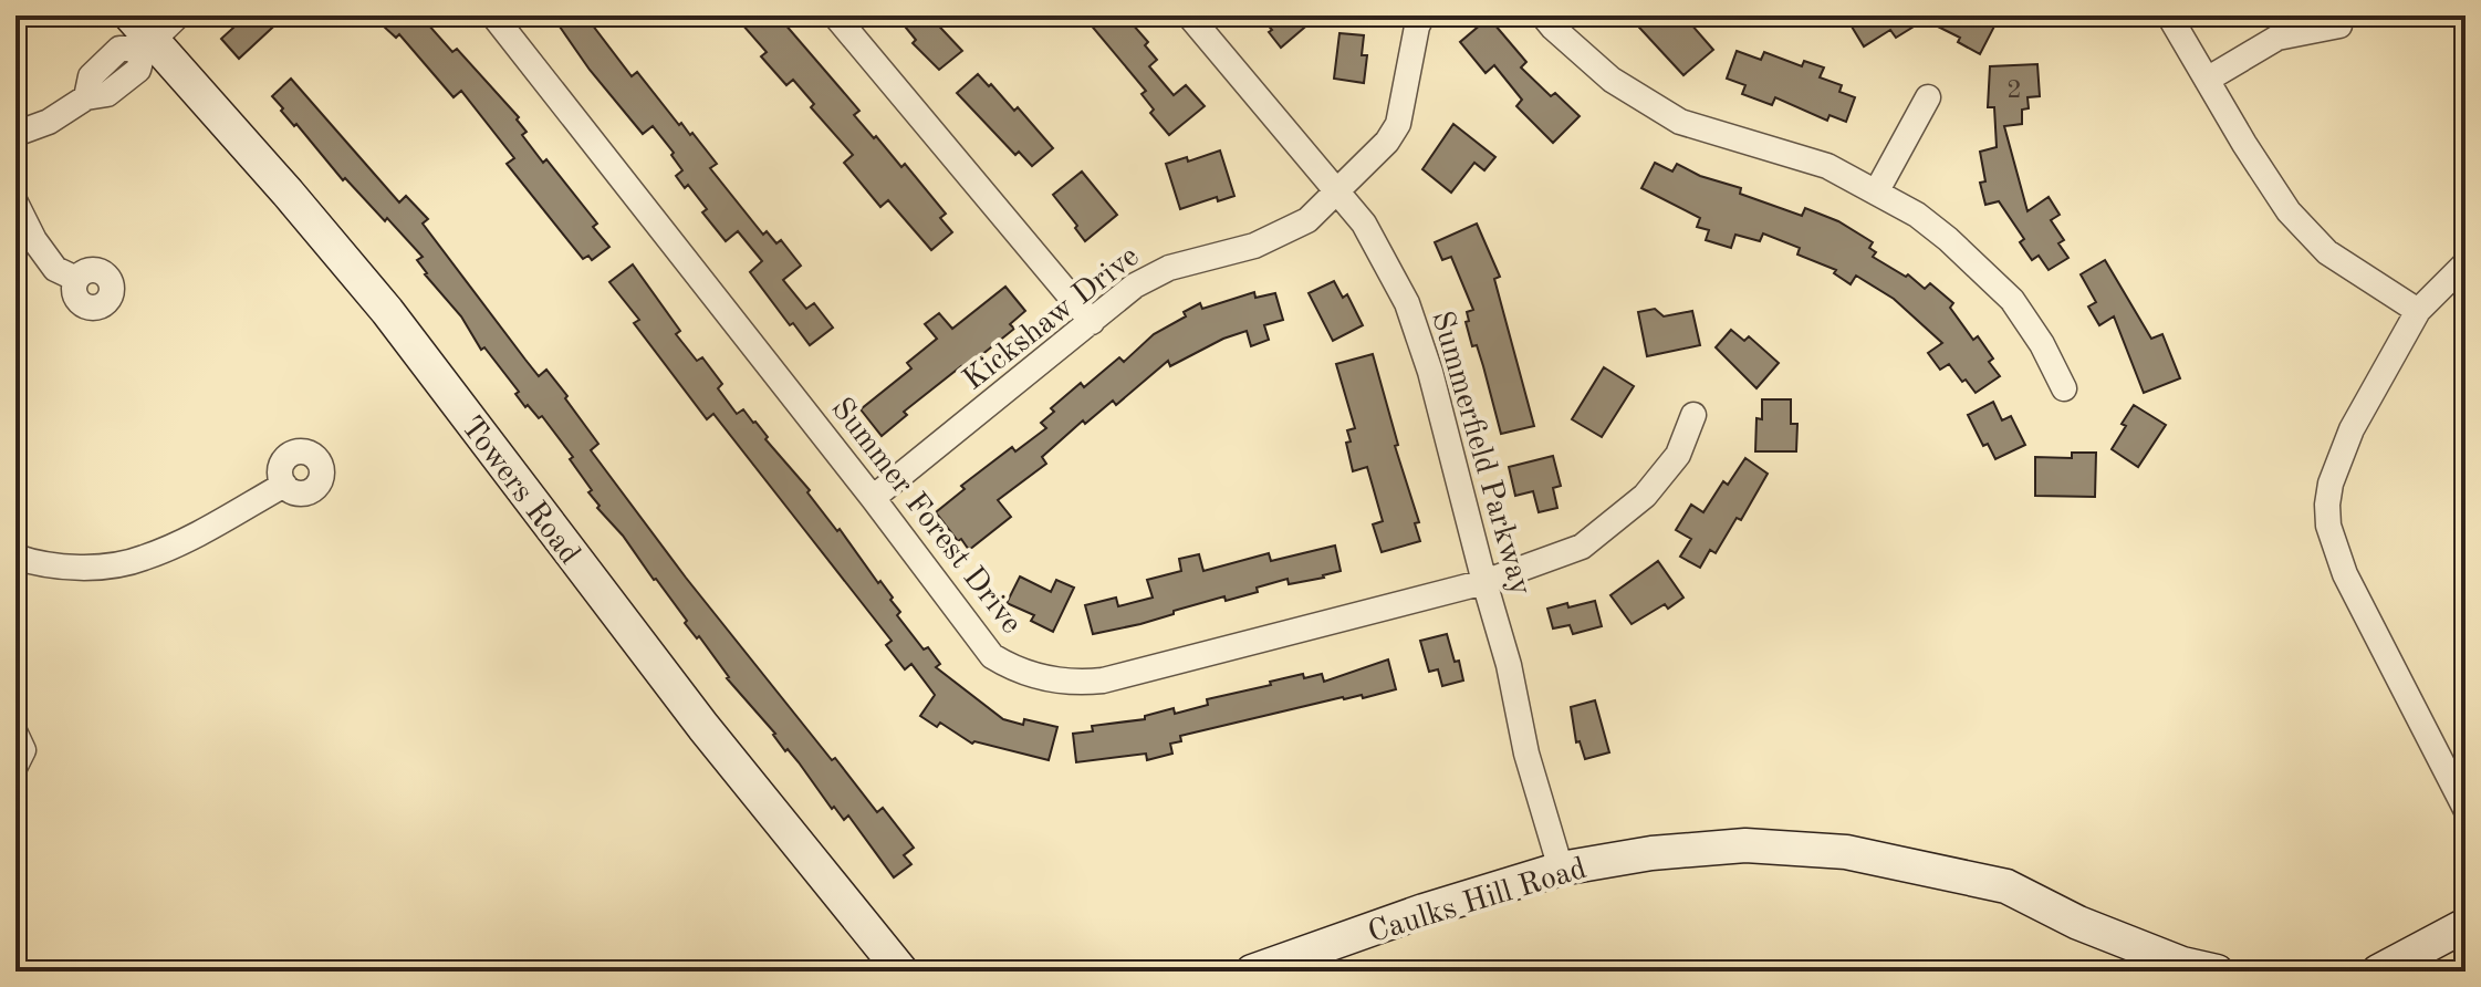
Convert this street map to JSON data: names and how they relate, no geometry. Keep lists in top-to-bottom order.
{
  "streets": {
    "main road": ["Towers Road", "Caulks Hill Road"],
    "street": ["Kickshaw Drive", "Summerfield Parkway", "Summer Forest Drive"]
  },
  "crossings": [
    ["Kickshaw Drive", "Summerfield Parkway"],
    ["Kickshaw Drive", "Summer Forest Drive"],
    ["Summerfield Parkway", "Summer Forest Drive"],
    ["Summerfield Parkway", "Caulks Hill Road"]
  ],
  "house_numbers": ["2"]
}
